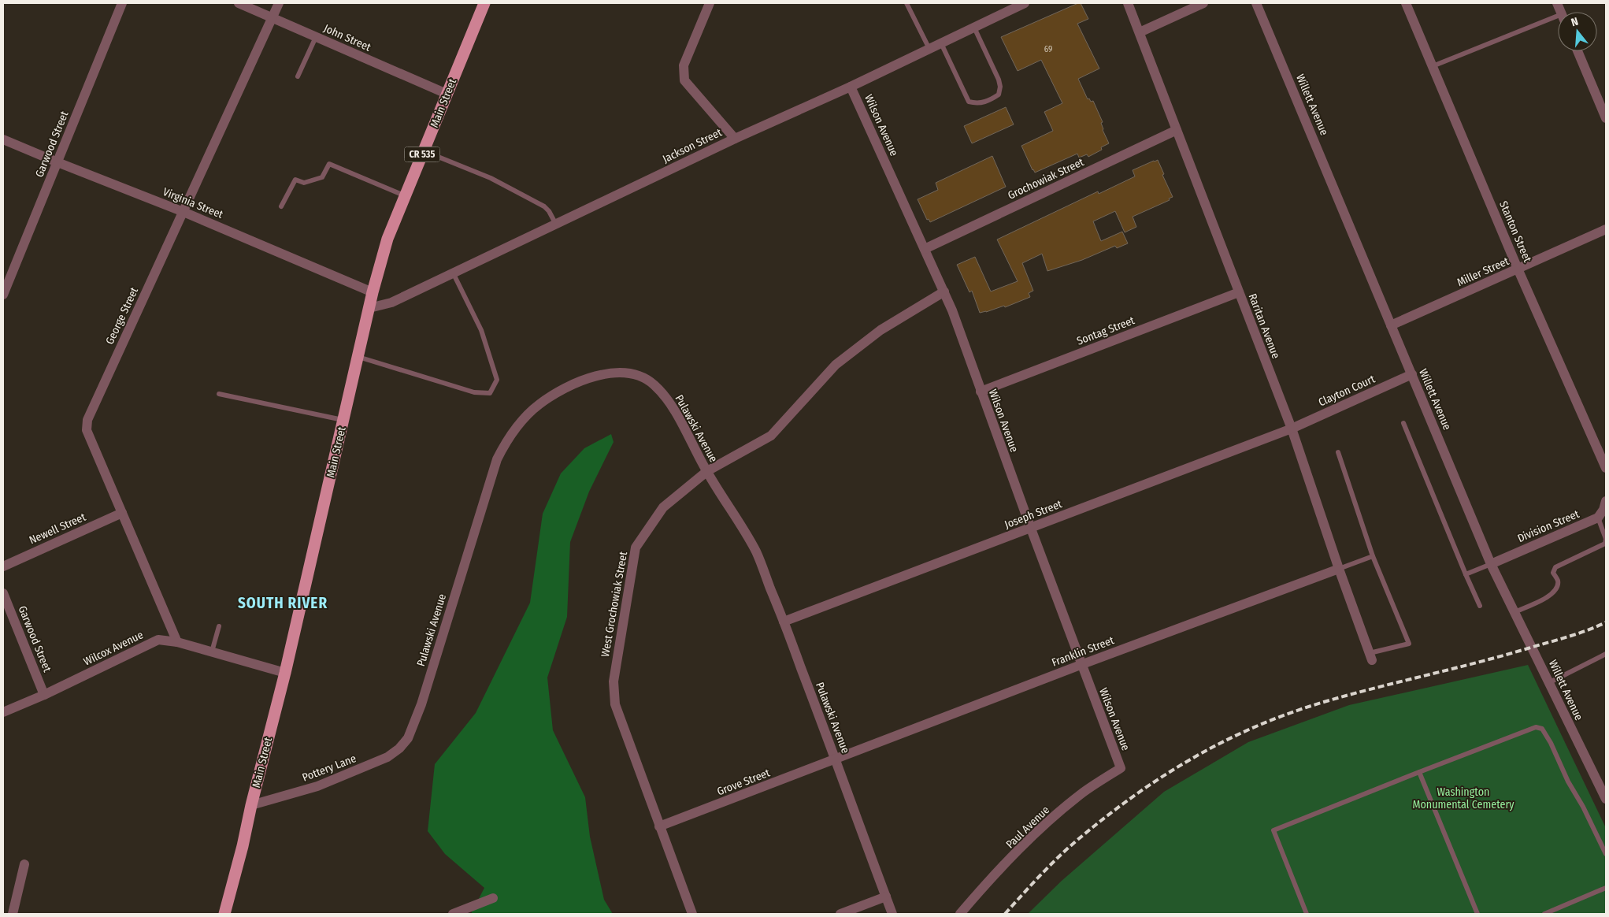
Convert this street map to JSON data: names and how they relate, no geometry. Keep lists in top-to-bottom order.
{
  "streets": {
    "main road": ["Main Street", "CR 535"],
    "street": [
      "John Street",
      "Willett Avenue",
      "Wilson Avenue",
      "Garwood Street",
      "Jackson Street",
      "Grochowiak Street",
      "Virginia Street",
      "Stanton Street",
      "Miller Street",
      "George Street",
      "Raritan Avenue",
      "Sontag Street",
      "Clayton Court",
      "Pulawski Avenue",
      "Joseph Street",
      "Division Street",
      "Newell Street",
      "West Grochowiak Street",
      "Wilcox Avenue",
      "Franklin Street",
      "Pottery Lane",
      "Grove Street",
      "Paul Avenue"
    ]
  },
  "crossings": [
    ["John Street", "Main Street"],
    ["John Street", "George Street"],
    ["Main Street", "Jackson Street"],
    ["Main Street", "Virginia Street"],
    ["Main Street", "Wilcox Avenue"],
    ["Main Street", "Pottery Lane"],
    ["Willett Avenue", "Miller Street"],
    ["Willett Avenue", "Clayton Court"],
    ["Willett Avenue", "Division Street"],
    ["Wilson Avenue", "Jackson Street"],
    ["Wilson Avenue", "Grochowiak Street"],
    ["Wilson Avenue", "Sontag Street"],
    ["Wilson Avenue", "Joseph Street"],
    ["Wilson Avenue", "West Grochowiak Street"],
    ["Wilson Avenue", "Franklin Street"],
    ["Wilson Avenue", "Paul Avenue"],
    ["Garwood Street", "Virginia Street"],
    ["Garwood Street", "Wilcox Avenue"],
    ["Grochowiak Street", "Raritan Avenue"],
    ["Virginia Street", "George Street"],
    ["Stanton Street", "Miller Street"],
    ["George Street", "Newell Street"],
    ["George Street", "Wilcox Avenue"],
    ["Raritan Avenue", "Sontag Street"],
    ["Raritan Avenue", "Clayton Court"],
    ["Raritan Avenue", "Joseph Street"],
    ["Raritan Avenue", "Franklin Street"],
    ["Clayton Court", "Joseph Street"],
    ["Pulawski Avenue", "Joseph Street"],
    ["Pulawski Avenue", "West Grochowiak Street"],
    ["Pulawski Avenue", "Franklin Street"],
    ["Pulawski Avenue", "Pottery Lane"],
    ["Pulawski Avenue", "Grove Street"],
    ["West Grochowiak Street", "Grove Street"],
    ["Franklin Street", "Grove Street"]
  ],
  "districts": ["SOUTH RIVER"],
  "parks": ["Washington Monumental Cemetery"],
  "house_numbers": ["69"],
  "north": "top"
}
